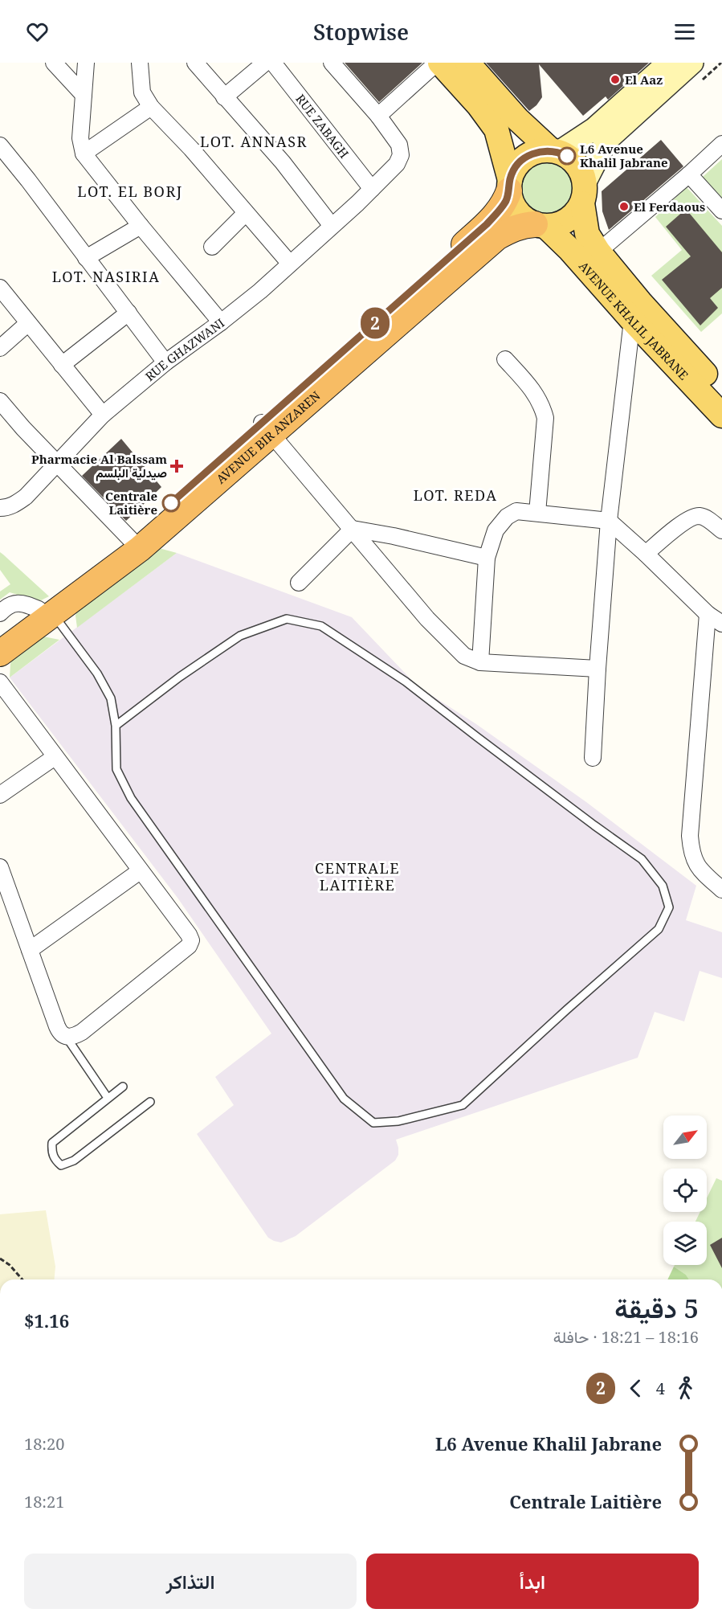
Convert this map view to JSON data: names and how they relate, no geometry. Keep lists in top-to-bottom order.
{
  "streets": {
    "highway": ["AVENUE BIR ANZAREN"],
    "main road": ["AVENUE KHALIL JABRANE"],
    "street": ["RUE ZABAGH", "RUE GHAZWANI"]
  },
  "crossings": [
    ["RUE ZABAGH", "RUE GHAZWANI"],
    ["AVENUE KHALIL JABRANE", "AVENUE BIR ANZAREN"]
  ],
  "districts": [
    "LOT. ANNASR",
    "LOT. EL BORJ",
    "LOT. NASIRIA",
    "LOT. REDA",
    "CENTRALE LAITIÈRE"
  ],
  "places": {
    "other": [
      "El Aaz",
      "L6 Avenue Khalil Jabrane",
      "El Ferdaous",
      "Centrale Laitière"
    ],
    "health": ["Pharmacie Al Balssam صيدلية البلسم"]
  },
  "lines": ["bus line 2"],
  "north": "top right",
  "page": {
    "header": "Stopwise",
    "on_map": "2",
    "heading": ["5 دقيقة", "18:16 – 18:21 · حافلة", "$1.16"],
    "legs": ["4", "2"],
    "list": [
      {
        "name": "L6 Avenue Khalil Jabrane",
        "value": "18:20"
      },
      {
        "name": "Centrale Laitière",
        "value": "18:21"
      }
    ],
    "buttons": ["ابدأ", "التذاكر"]
  }
}
